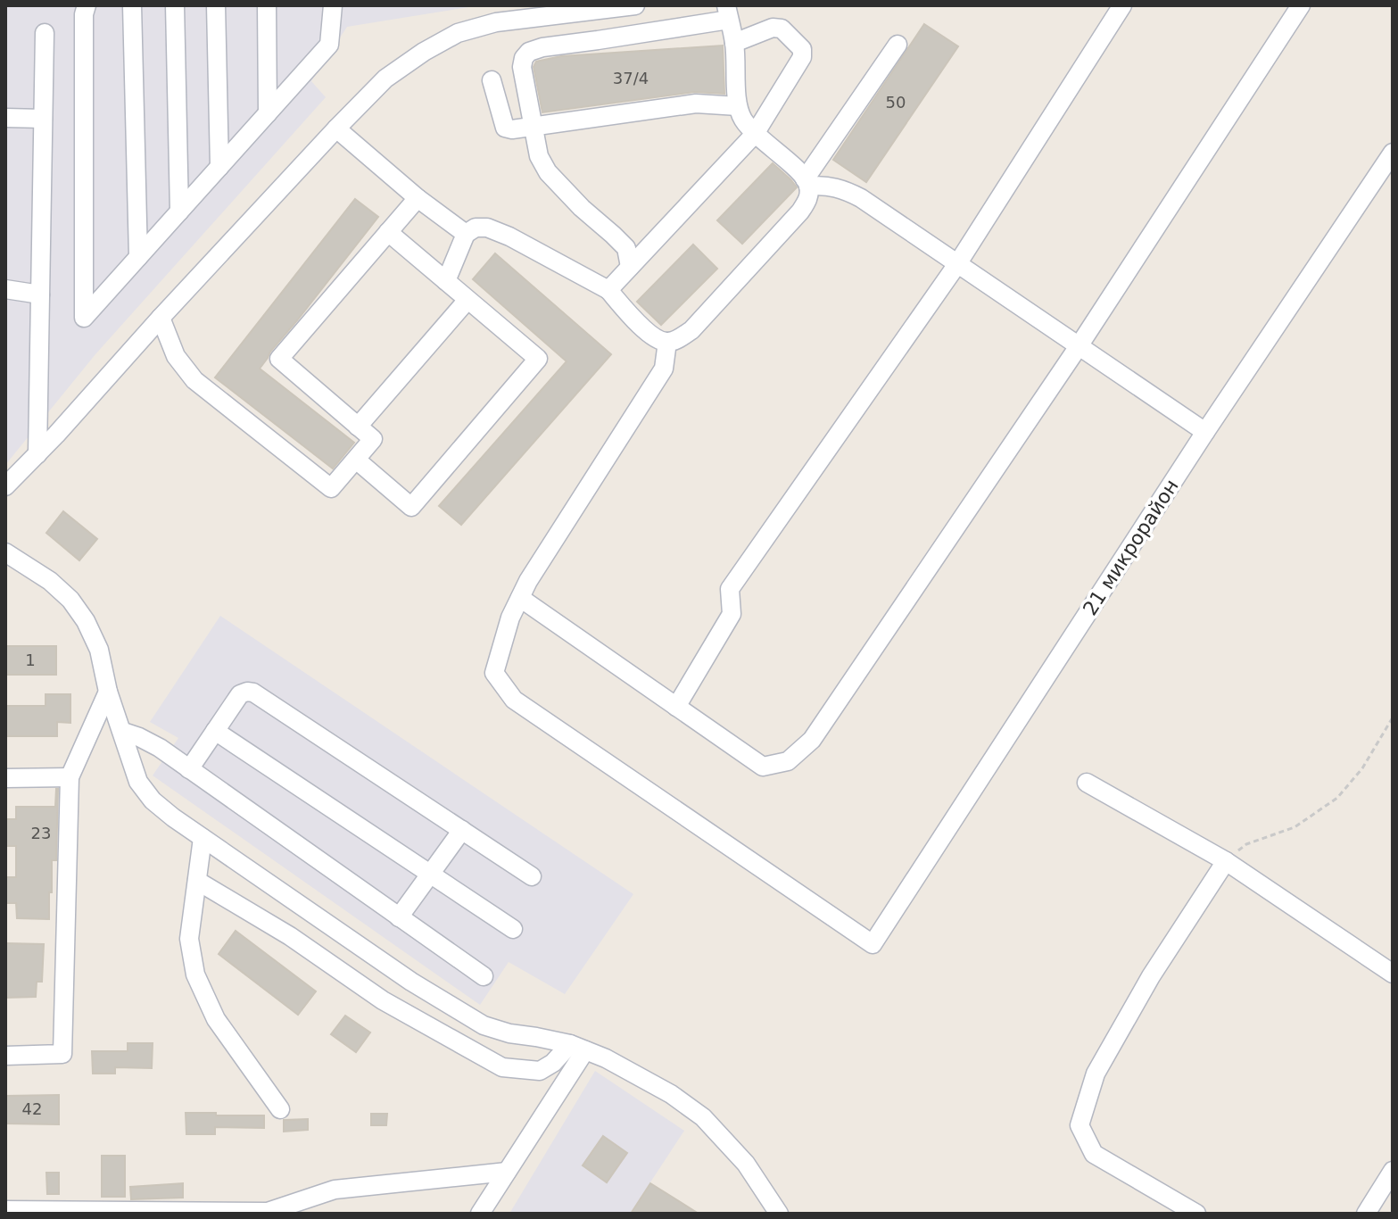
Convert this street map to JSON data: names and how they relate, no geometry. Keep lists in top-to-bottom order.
{
  "streets": {
    "street": ["21 микрорайон"]
  },
  "house_numbers": [
    "37/4",
    "50",
    "1",
    "23",
    "42"
  ]
}
